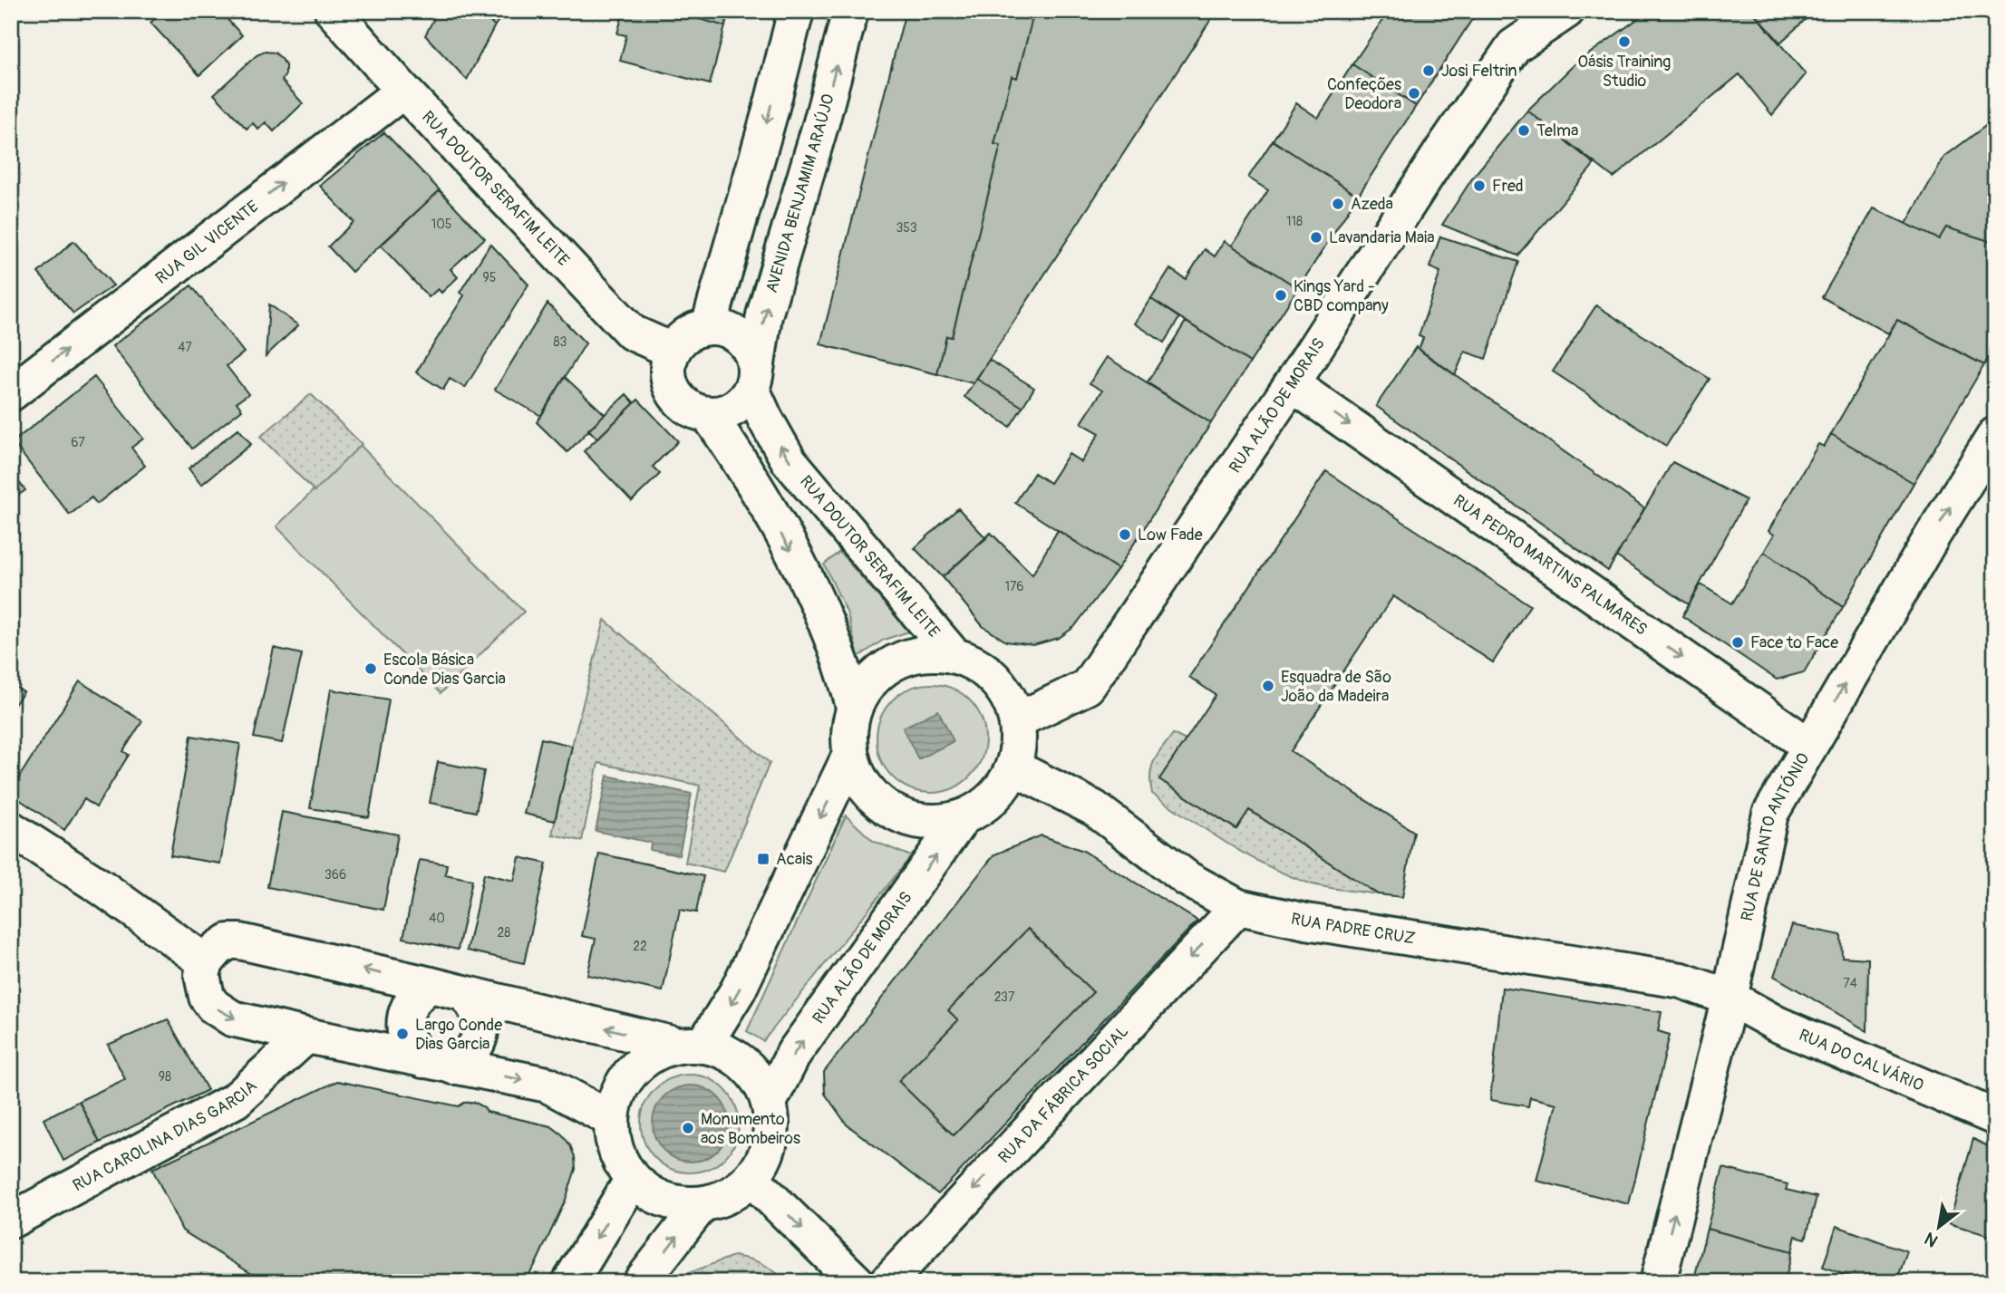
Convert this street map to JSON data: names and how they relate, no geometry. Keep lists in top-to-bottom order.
{
  "streets": {
    "street": [
      "RUA DOUTOR SERAFIM LEITE",
      "AVENIDA BENJAMIM ARAÚJO",
      "RUA GIL VICENTE",
      "RUA ALÃO DE MORAIS",
      "RUA PEDRO MARTINS PALMARES",
      "RUA DE SANTO ANTÓNIO",
      "RUA PADRE CRUZ",
      "RUA DO CALVÁRIO",
      "RUA DA FÁBRICA SOCIAL",
      "RUA CAROLINA DIAS GARCIA"
    ]
  },
  "crossings": [
    ["RUA DOUTOR SERAFIM LEITE", "AVENIDA BENJAMIM ARAÚJO"],
    ["RUA DOUTOR SERAFIM LEITE", "RUA GIL VICENTE"],
    ["RUA DOUTOR SERAFIM LEITE", "RUA ALÃO DE MORAIS"],
    ["RUA DOUTOR SERAFIM LEITE", "RUA PADRE CRUZ"],
    ["RUA ALÃO DE MORAIS", "RUA PEDRO MARTINS PALMARES"],
    ["RUA ALÃO DE MORAIS", "RUA PADRE CRUZ"],
    ["RUA PEDRO MARTINS PALMARES", "RUA DE SANTO ANTÓNIO"],
    ["RUA DE SANTO ANTÓNIO", "RUA PADRE CRUZ"],
    ["RUA DE SANTO ANTÓNIO", "RUA DO CALVÁRIO"],
    ["RUA PADRE CRUZ", "RUA DO CALVÁRIO"],
    ["RUA PADRE CRUZ", "RUA DA FÁBRICA SOCIAL"]
  ],
  "one_way": [
    "RUA GIL VICENTE",
    "RUA PEDRO MARTINS PALMARES",
    "RUA DE SANTO ANTÓNIO",
    "RUA DA FÁBRICA SOCIAL"
  ],
  "places": {
    "other": [
      "Oásis Training Studio",
      "Josi Feltrin",
      "Confeções Deodora",
      "Telma",
      "Fred",
      "Azeda",
      "Lavandaria Maia",
      "Kings Yard - CBD company",
      "Low Fade",
      "Face to Face",
      "Escola Básica Conde Dias Garcia",
      "Esquadra de São João da Madeira",
      "Largo Conde Dias Garcia",
      "Monumento aos Bombeiros"
    ],
    "transit": ["Acais"]
  },
  "house_numbers": [
    "118",
    "105",
    "353",
    "95",
    "83",
    "47",
    "67",
    "176",
    "366",
    "40",
    "28",
    "22",
    "74",
    "237",
    "98"
  ],
  "north": "bottom left"
}
